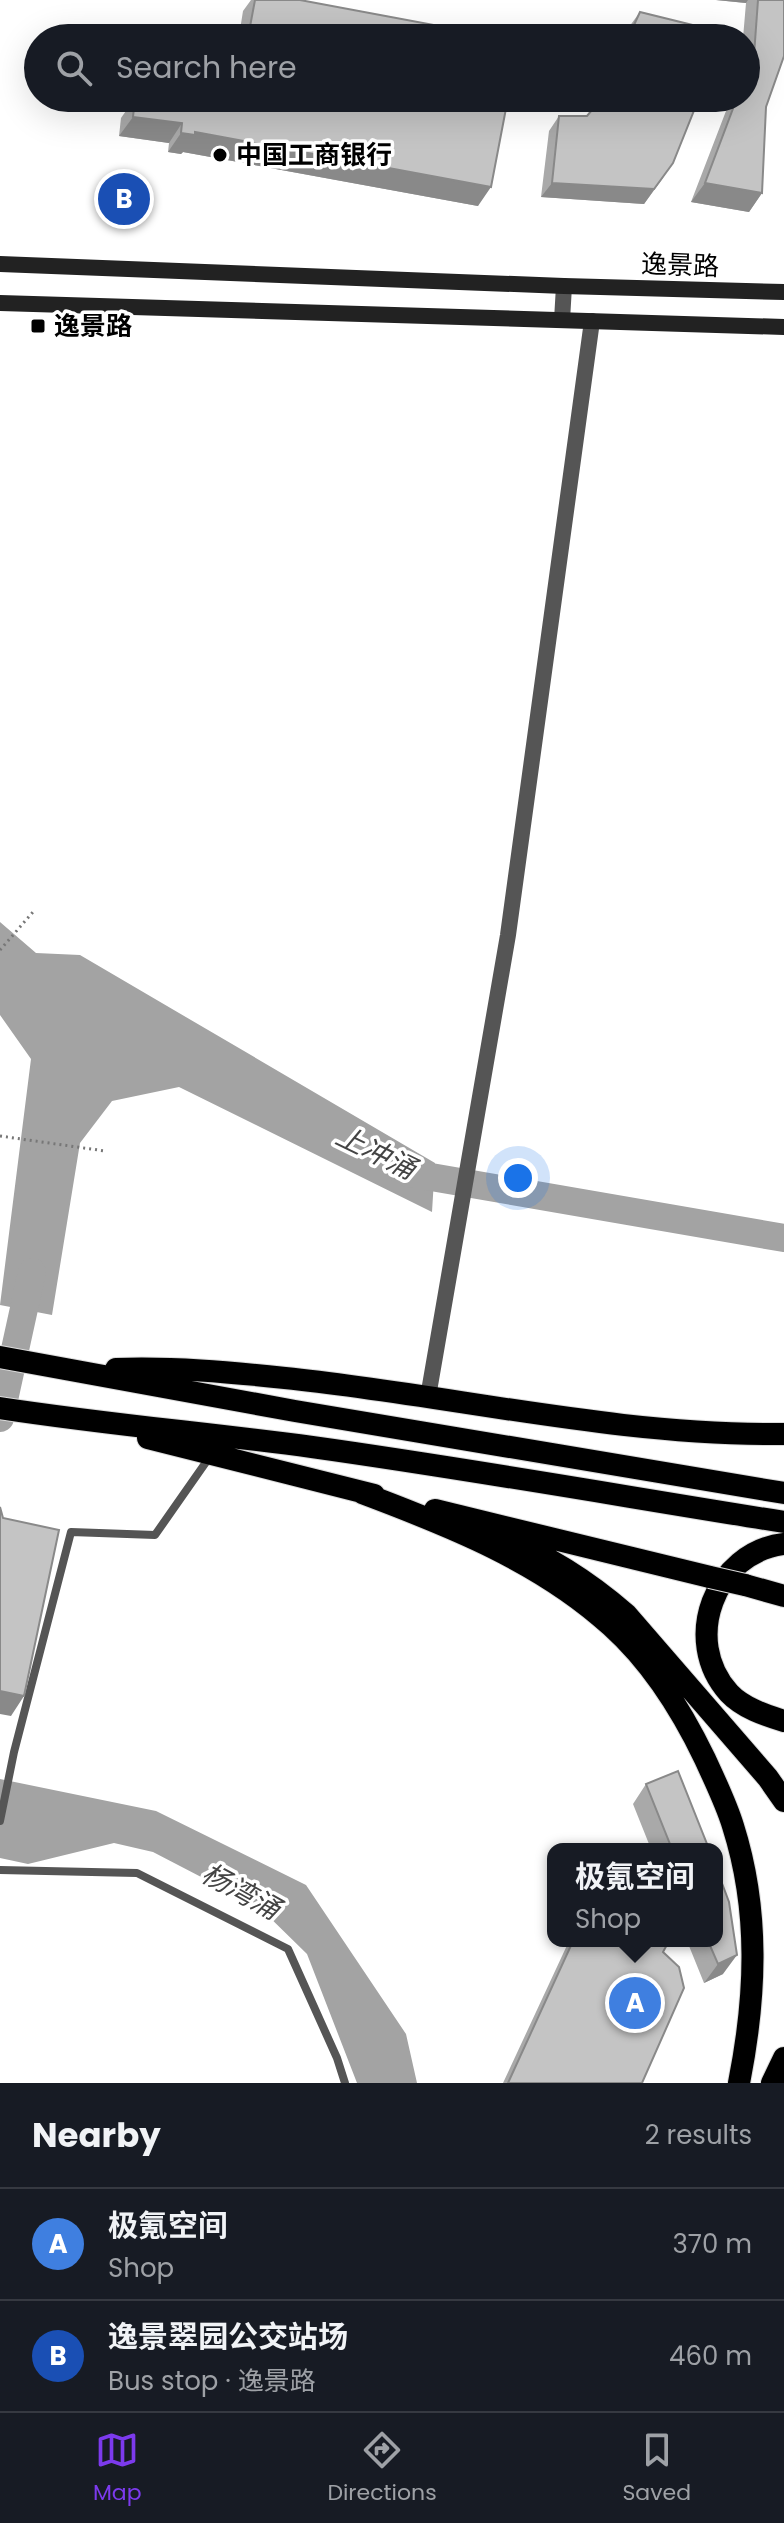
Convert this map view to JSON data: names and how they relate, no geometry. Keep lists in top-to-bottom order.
{
  "streets": {
    "main road": ["逸景路"]
  },
  "water": ["上冲涌", "杨湾涌"],
  "places": {
    "other": ["中国工商银行"],
    "transit": ["逸景路"]
  },
  "page": {
    "search": "Search here",
    "pins": ["B", "A"],
    "popup": ["极氪空间", "Shop"],
    "heading": ["Nearby", "2 results"],
    "list": [
      {
        "mark": "A",
        "name": "极氪空间",
        "note": "Shop",
        "value": "370 m"
      },
      {
        "mark": "B",
        "name": "逸景翠园公交站场",
        "note": "Bus stop · 逸景路",
        "value": "460 m"
      }
    ],
    "nav": ["Map", "Directions", "Saved"]
  }
}
